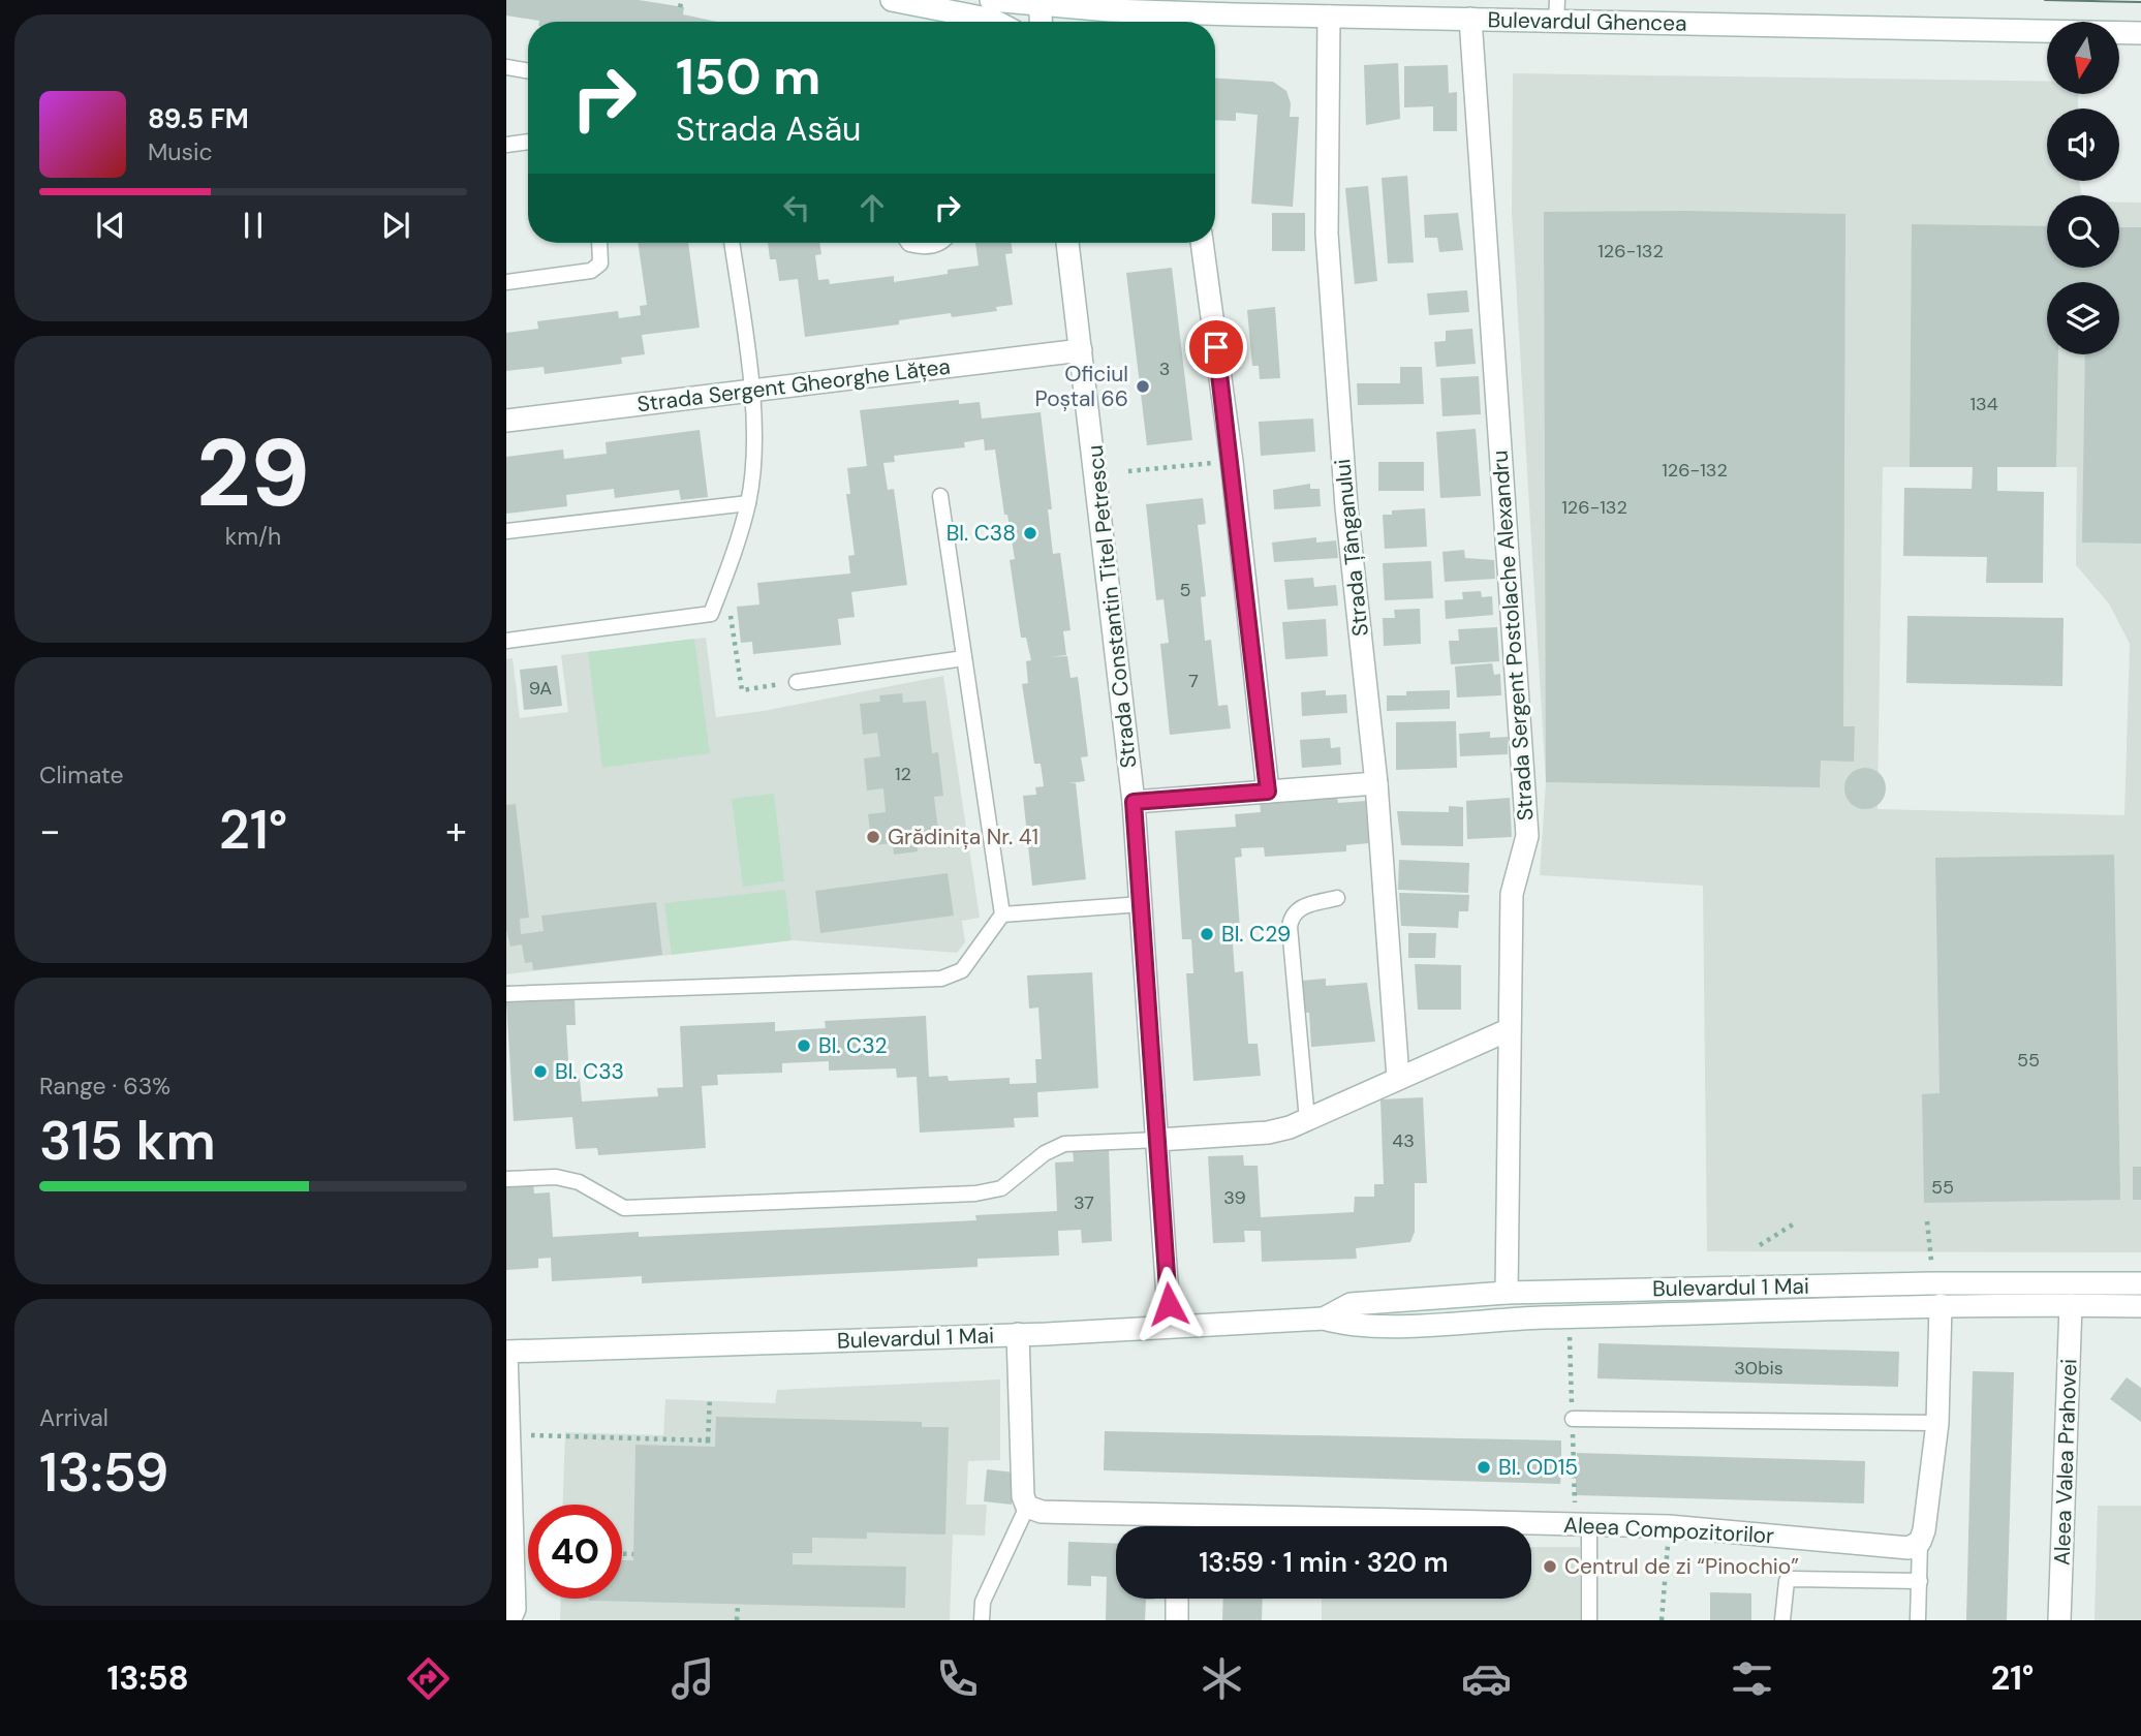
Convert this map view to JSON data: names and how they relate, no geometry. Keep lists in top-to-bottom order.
{
  "streets": {
    "street": [
      "Bulevardul Ghencea",
      "Strada Sergent Gheorghe Lățea",
      "Strada Țânganului",
      "Strada Constantin Titel Petrescu",
      "Strada Sergent Postolache Alexandru",
      "Bulevardul 1 Mai",
      "Aleea Valea Prahovei",
      "Aleea Compozitorilor"
    ]
  },
  "crossings": [
    ["Bulevardul Ghencea", "Strada Țânganului"],
    ["Bulevardul Ghencea", "Strada Sergent Postolache Alexandru"],
    ["Strada Sergent Gheorghe Lățea", "Strada Constantin Titel Petrescu"],
    ["Strada Constantin Titel Petrescu", "Bulevardul 1 Mai"],
    ["Strada Sergent Postolache Alexandru", "Bulevardul 1 Mai"],
    ["Bulevardul 1 Mai", "Aleea Valea Prahovei"]
  ],
  "places": [
    "Oficiul Poștal 66",
    "Bl. C38",
    "Grădinița Nr. 41",
    "Bl. C29",
    "Bl. C32",
    "Bl. C33",
    "Bl. OD15",
    "Centrul de zi “Pinochio”"
  ],
  "house_numbers": [
    "126-132",
    "3",
    "134",
    "126-132",
    "126-132",
    "5",
    "7",
    "9A",
    "12",
    "55",
    "43",
    "55",
    "39",
    "37",
    "30bis"
  ],
  "north": "bottom",
  "page": {
    "turn": ["150 m", "Strada Asău"],
    "song": ["89.5 FM", "Music"],
    "tile": [
      ["29", "km/h"],
      "Climate",
      ["Range · 63%", "315 km"],
      ["Arrival", "13:59"]
    ],
    "heat": ["−", "21°", "+"],
    "limit": "40",
    "trip": "13:59 · 1 min · 320 m",
    "tabs": ["13:58", "21°"]
  }
}
